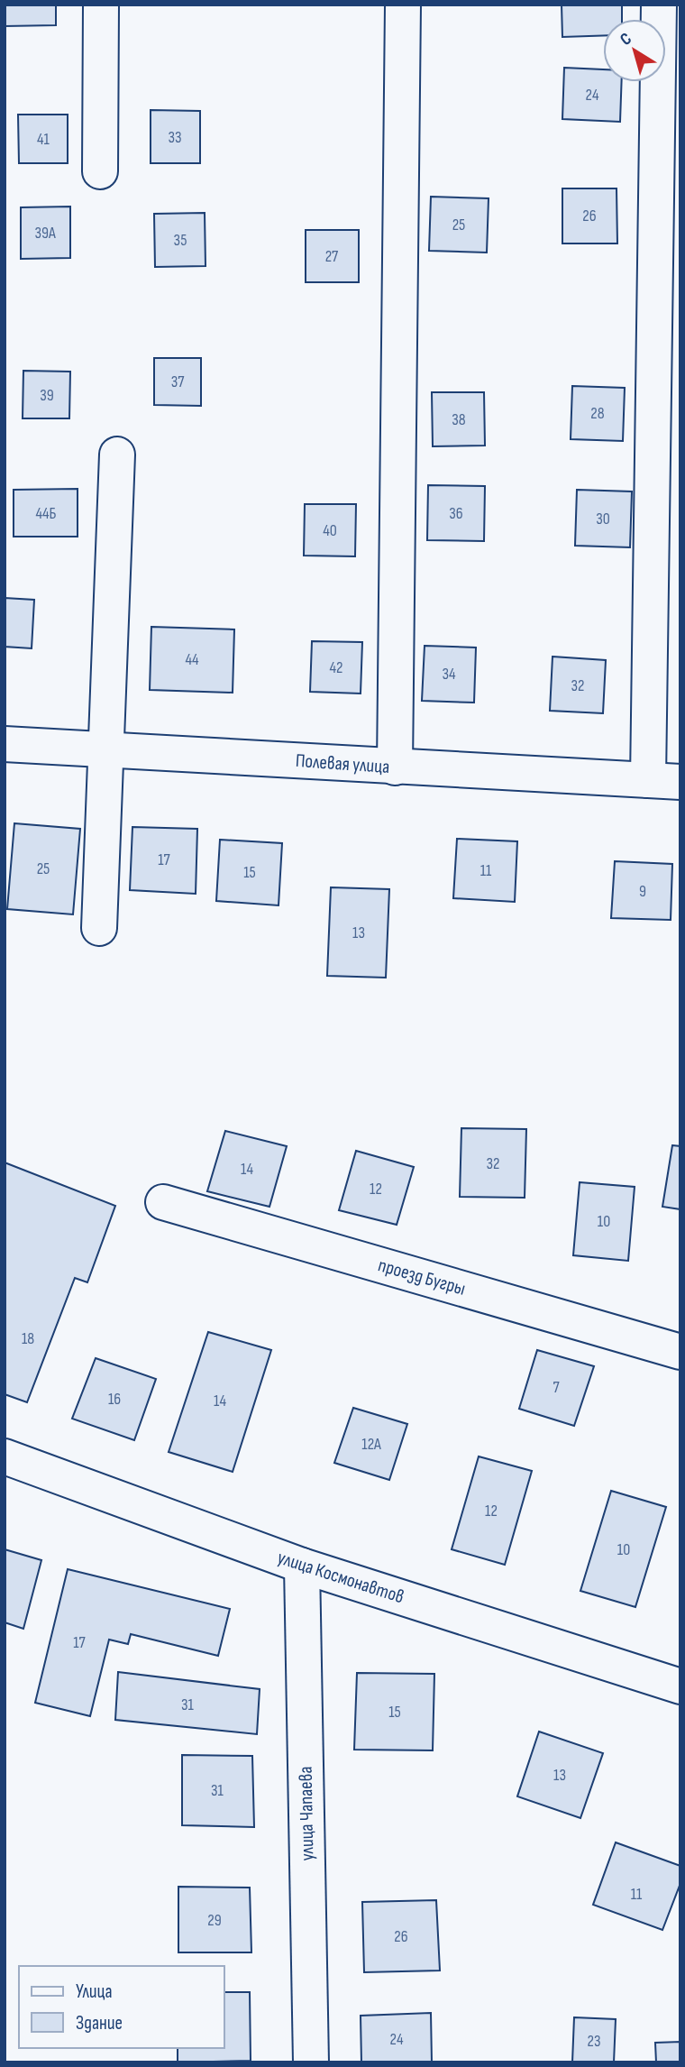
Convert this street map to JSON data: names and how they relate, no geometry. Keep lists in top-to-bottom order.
{
  "streets": {
    "street": [
      "Полевая улица",
      "проезд Бугры",
      "улица Космонавтов",
      "улица Чапаева"
    ]
  },
  "crossings": [
    ["улица Космонавтов", "улица Чапаева"]
  ],
  "house_numbers": [
    "24",
    "33",
    "41",
    "26",
    "25",
    "39А",
    "35",
    "27",
    "37",
    "39",
    "28",
    "38",
    "44Б",
    "36",
    "30",
    "40",
    "44",
    "42",
    "34",
    "32",
    "17",
    "25",
    "11",
    "15",
    "9",
    "13",
    "32",
    "14",
    "12",
    "10",
    "18",
    "7",
    "16",
    "14",
    "12А",
    "12",
    "10",
    "17",
    "31",
    "15",
    "13",
    "31",
    "11",
    "29",
    "26",
    "24",
    "23"
  ],
  "legend": ["Улица", "Здание"],
  "north": "top left"
}
